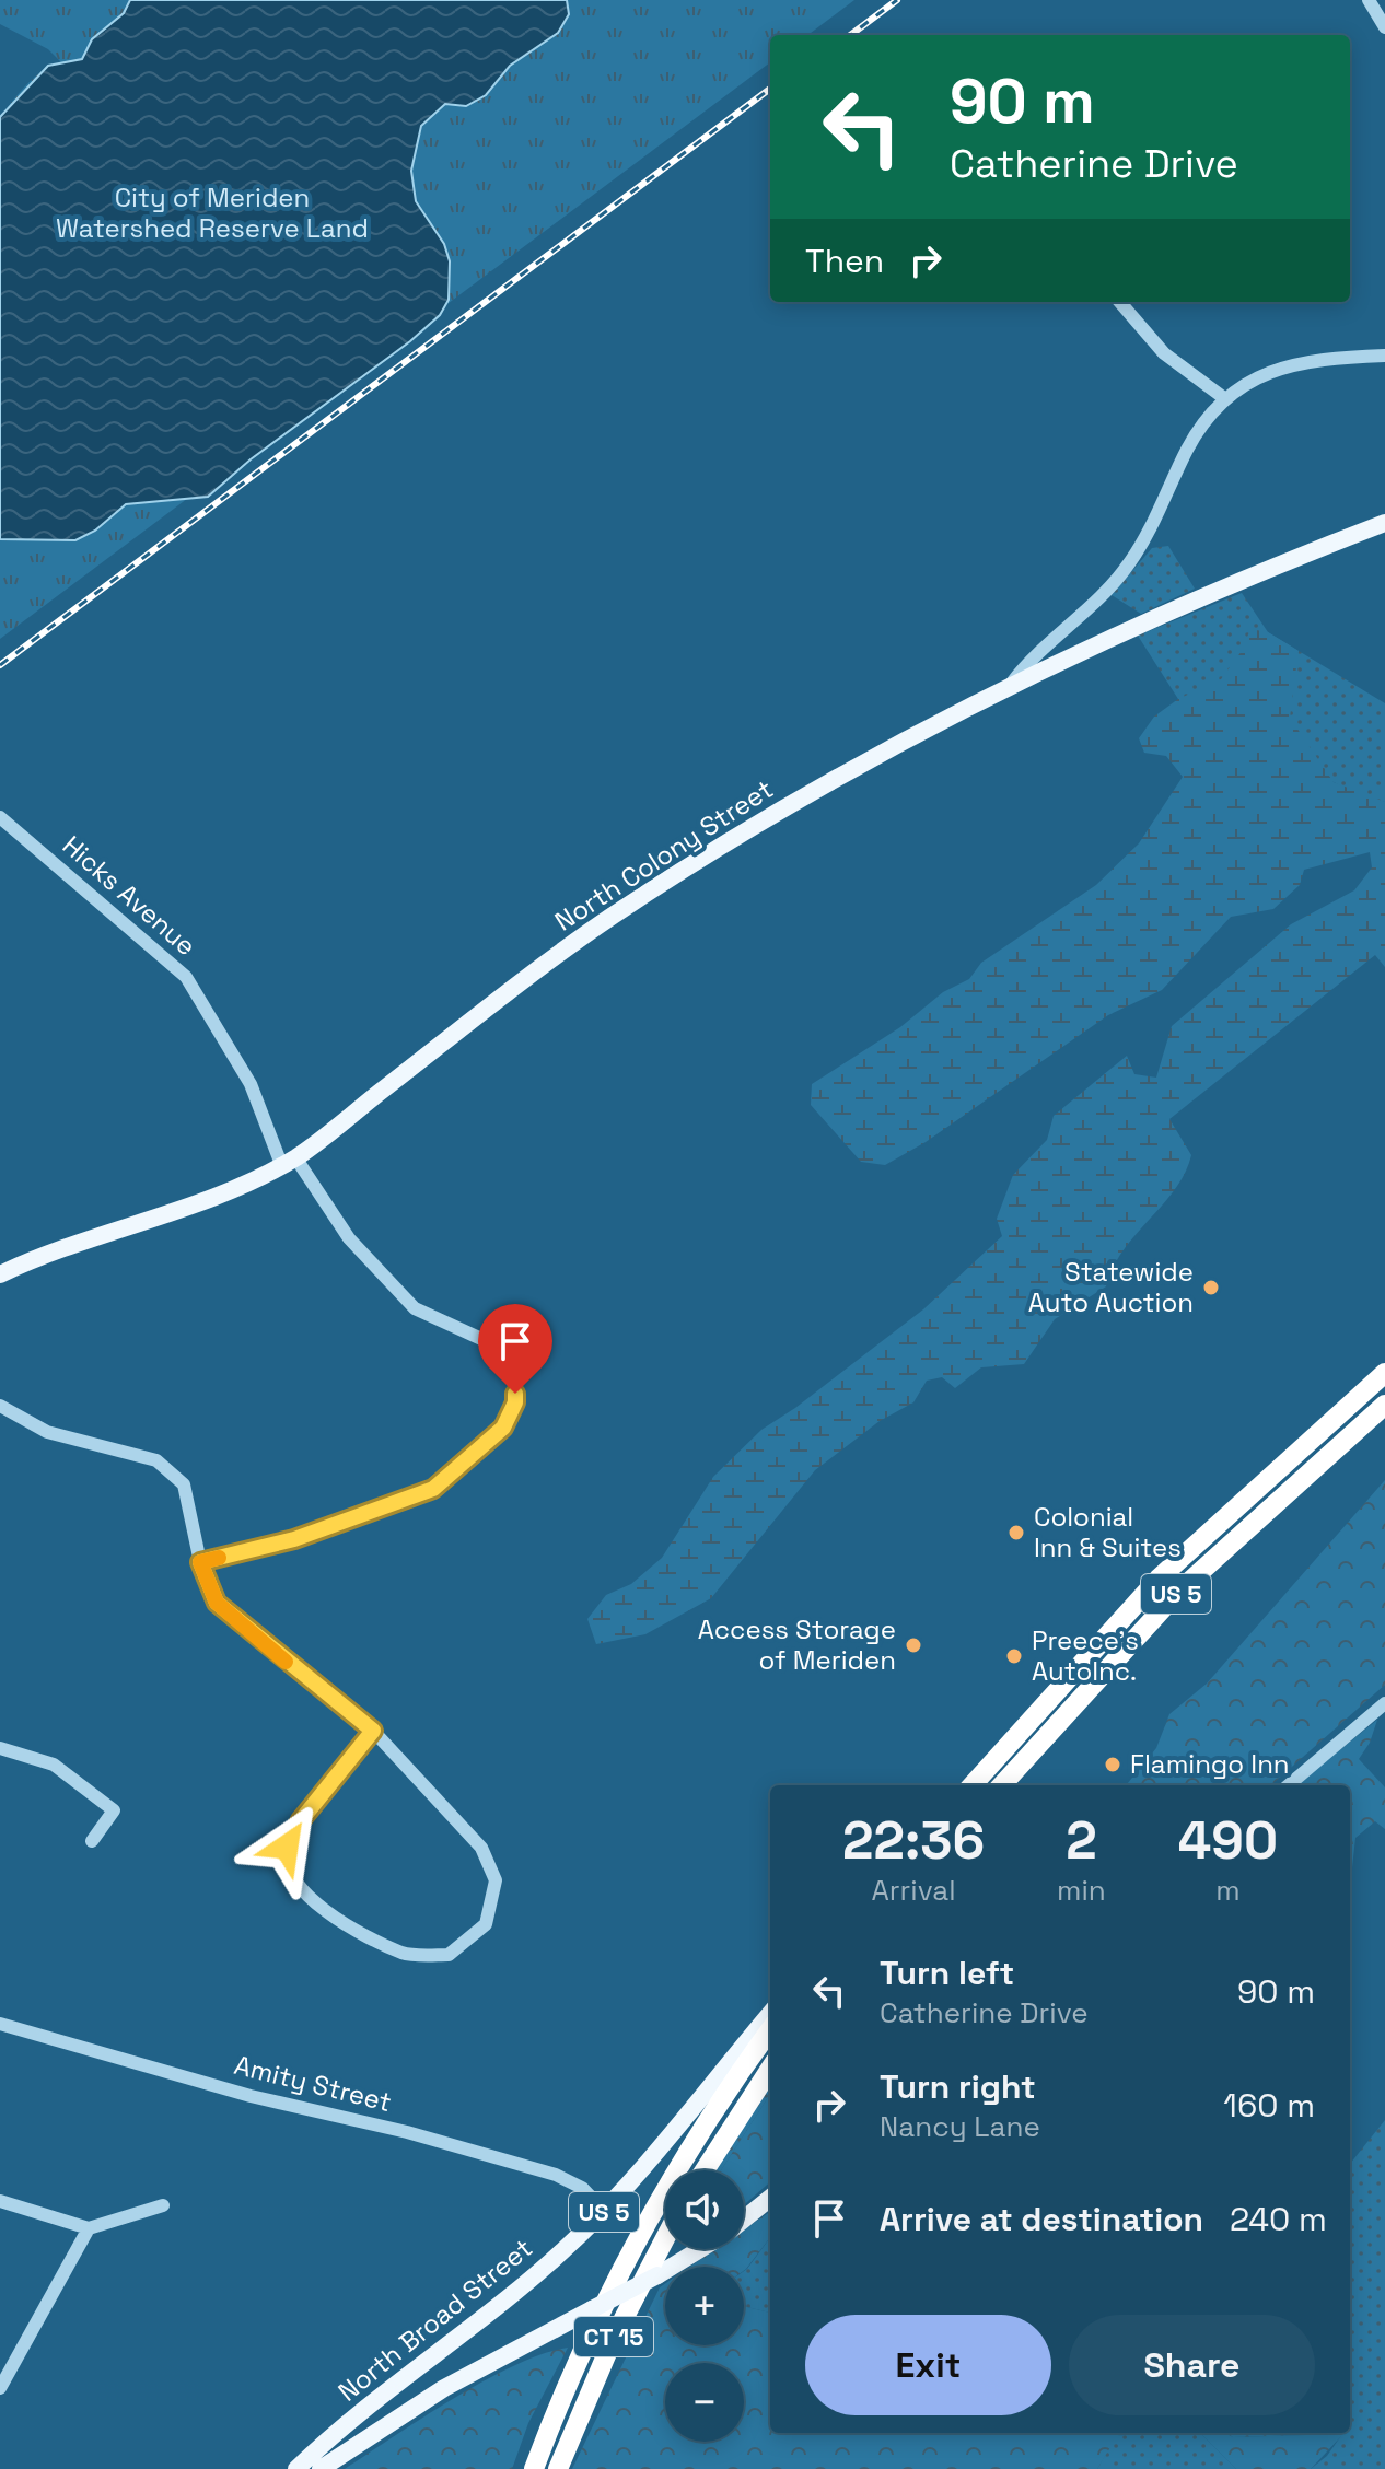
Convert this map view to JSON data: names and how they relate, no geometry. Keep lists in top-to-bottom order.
{
  "streets": {
    "highway": ["US 5", "CT 15"],
    "main road": ["North Colony Street", "North Broad Street"],
    "street": ["Hicks Avenue", "Amity Street"]
  },
  "crossings": [
    ["North Colony Street", "Hicks Avenue"],
    ["Amity Street", "North Broad Street"]
  ],
  "parks": ["City of Meriden Watershed Reserve Land"],
  "places": [
    "Statewide Auto Auction",
    "Colonial Inn & Suites",
    "Access Storage of Meriden",
    "Preece's AutoInc.",
    "Flamingo Inn"
  ],
  "page": {
    "turn": ["90 m", "Catherine Drive"],
    "then": "Then",
    "eta": [
      "22:36",
      "Arrival",
      "2",
      "min",
      "490",
      "m"
    ],
    "list": [
      {
        "name": "Turn left",
        "note": "Catherine Drive",
        "value": "90 m"
      },
      {
        "name": "Turn right",
        "note": "Nancy Lane",
        "value": "160 m"
      },
      {
        "name": "Arrive at destination",
        "value": "240 m"
      }
    ],
    "map_buttons": ["+", "−"],
    "buttons": ["Exit", "Share"]
  }
}
